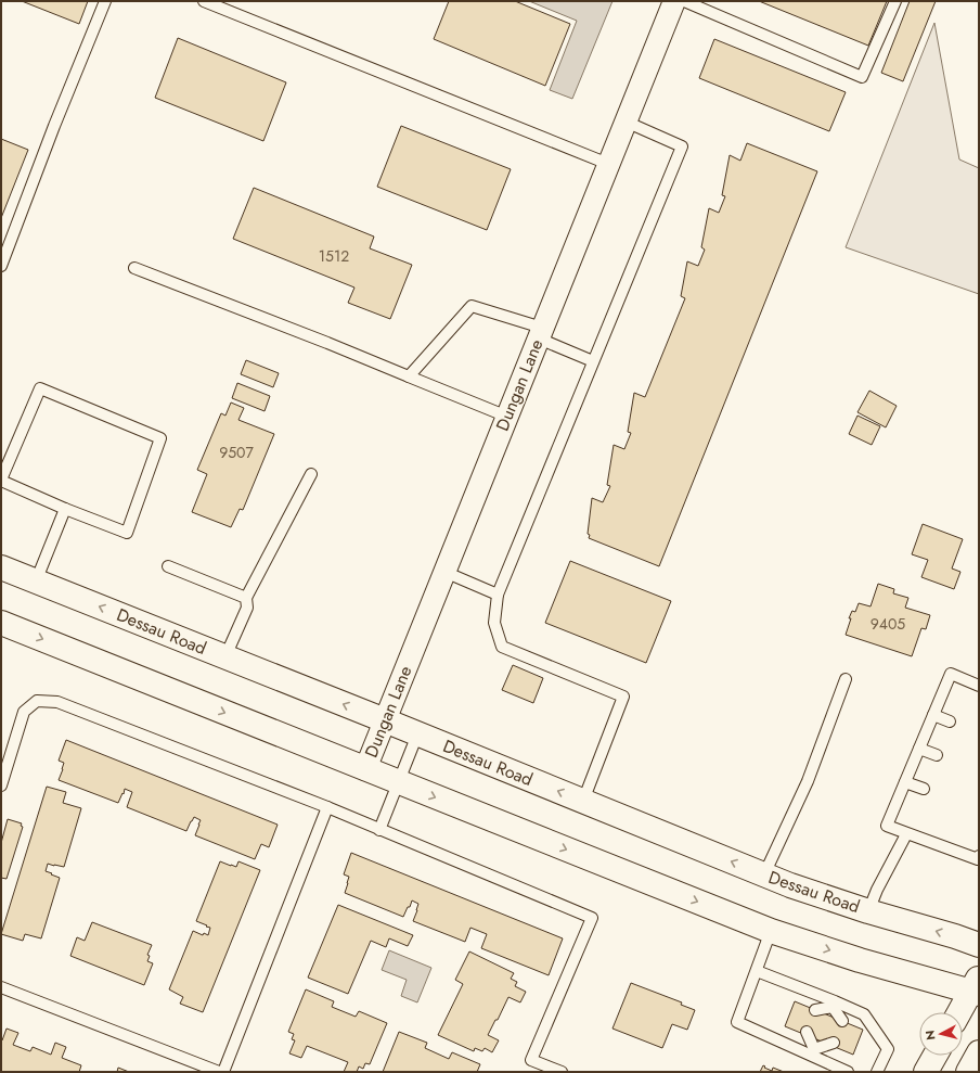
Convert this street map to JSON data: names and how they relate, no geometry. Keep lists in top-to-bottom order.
{
  "streets": {
    "main road": ["Dessau Road"],
    "street": ["Dungan Lane"]
  },
  "crossings": [
    ["Dungan Lane", "Dessau Road"]
  ],
  "house_numbers": ["1512", "9507", "9405"],
  "north": "left"
}
